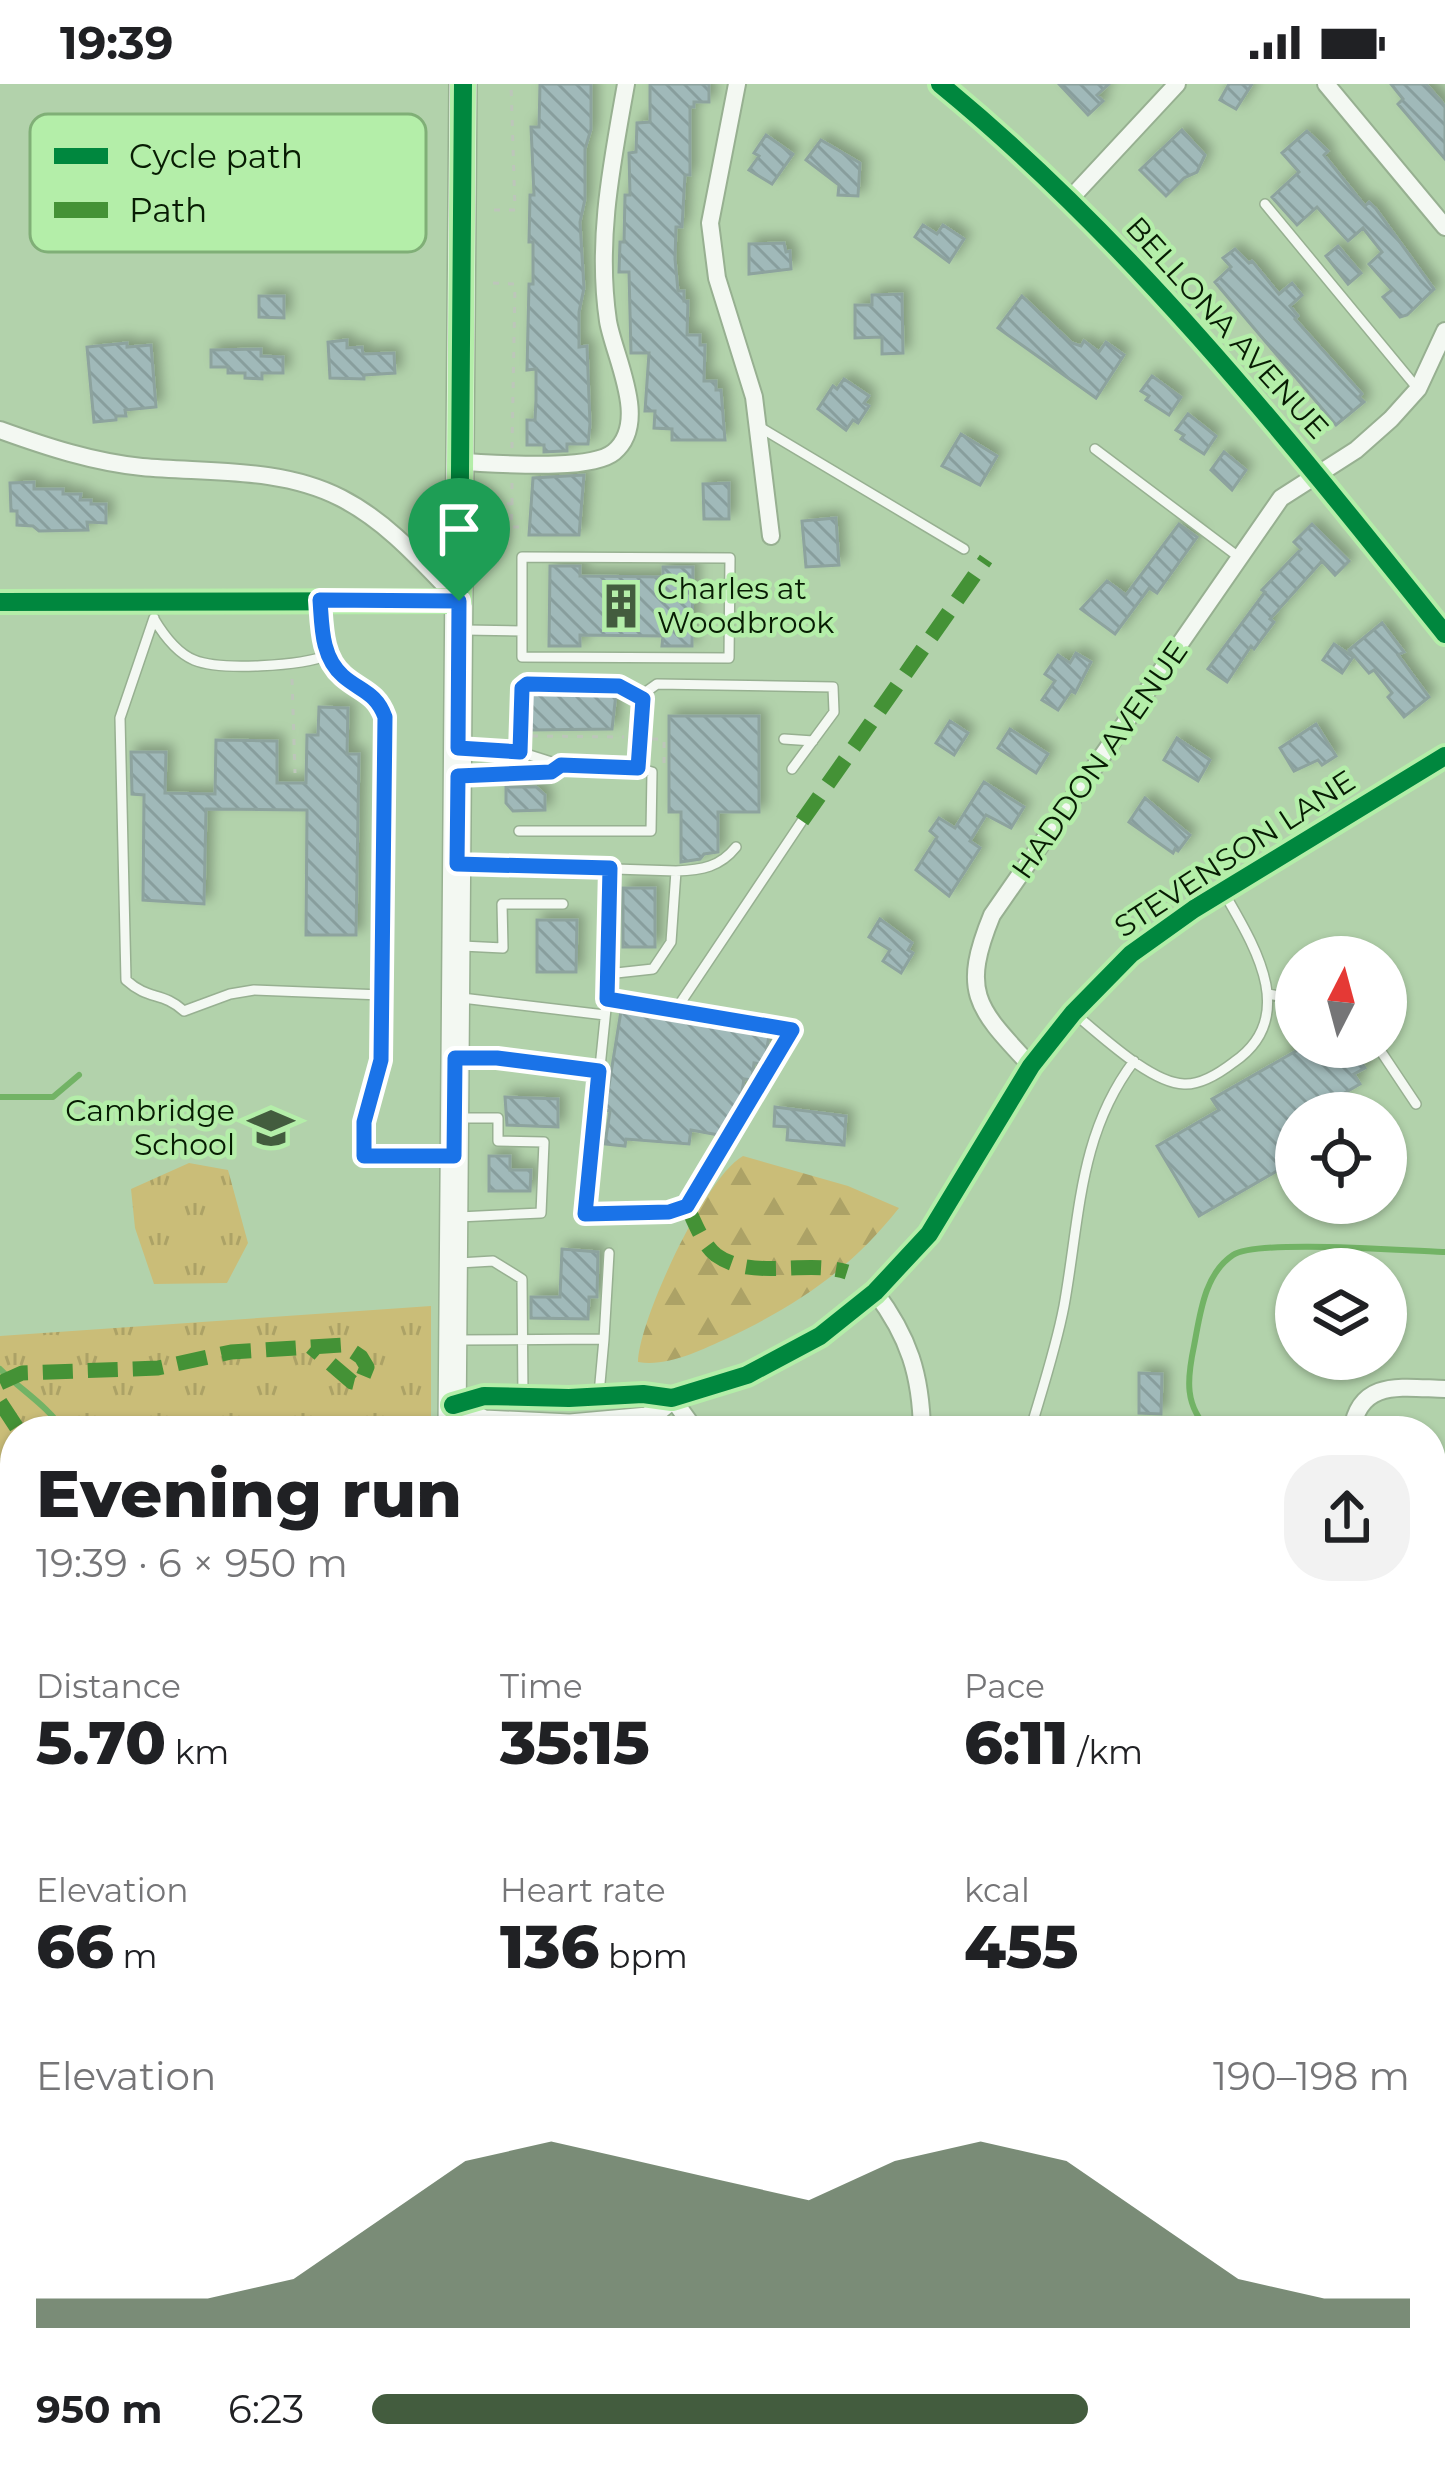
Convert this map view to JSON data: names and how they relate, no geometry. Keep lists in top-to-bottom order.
{
  "streets": {
    "street": ["BELLONA AVENUE", "HADDON AVENUE", "STEVENSON LANE"]
  },
  "crossings": [
    ["BELLONA AVENUE", "HADDON AVENUE"],
    ["HADDON AVENUE", "STEVENSON LANE"]
  ],
  "places": {
    "building": ["Charles at Woodbrook"],
    "school or university": ["Cambridge School"]
  },
  "legend": ["Cycle path", "Path"],
  "north": "top",
  "page": {
    "status": "19:39",
    "heading": ["Evening run", "19:39 · 6 × 950 m"],
    "stats": [
      ["Distance", "5.70 km"],
      ["Time", "35:15"],
      ["Pace", "6:11 /km"],
      ["Elevation", "66 m"],
      ["Heart rate", "136 bpm"],
      ["kcal", "455"]
    ],
    "chart": ["Elevation", "190–198 m"],
    "list": [
      {
        "name": "950 m",
        "note": "6:23"
      }
    ]
  }
}
